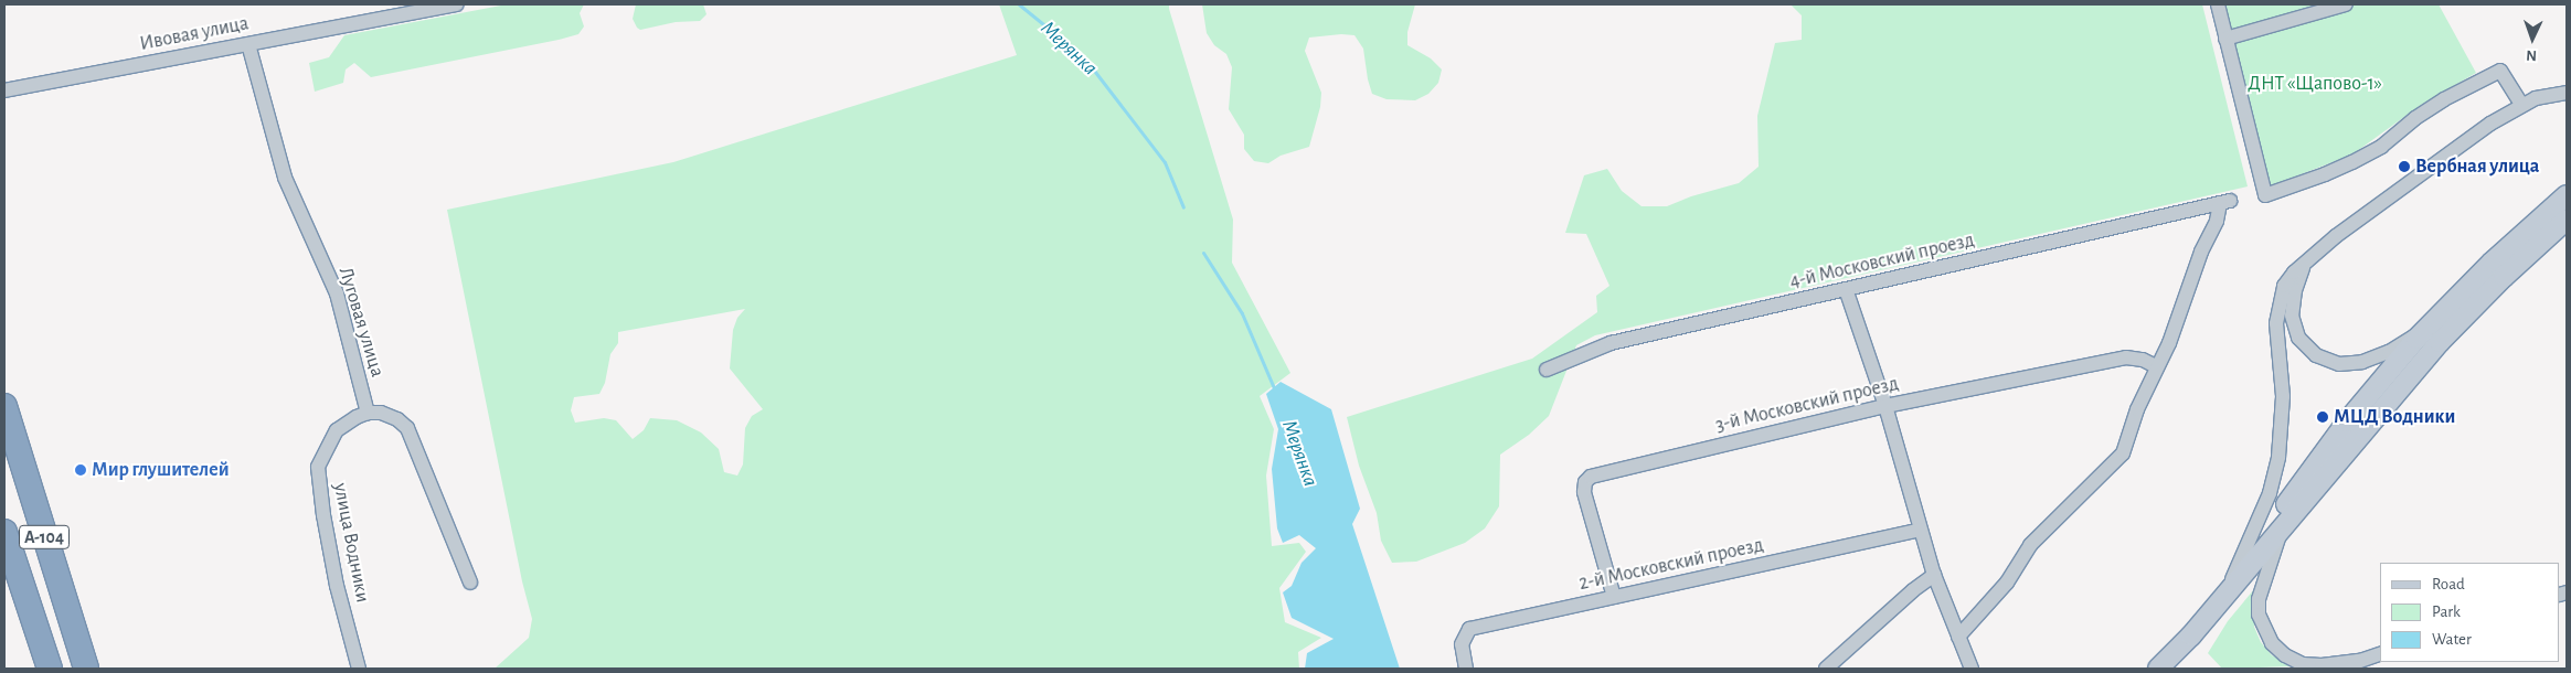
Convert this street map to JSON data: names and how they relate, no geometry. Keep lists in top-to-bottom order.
{
  "streets": {
    "highway": ["А-104"],
    "street": [
      "Ивовая улица",
      "4-й Московский проезд",
      "Луговая улица",
      "3-й Московский проезд",
      "улица Водники",
      "2-й Московский проезд"
    ]
  },
  "crossings": [
    ["Ивовая улица", "Луговая улица"],
    ["4-й Московский проезд", "3-й Московский проезд"],
    ["Луговая улица", "улица Водники"],
    ["3-й Московский проезд", "2-й Московский проезд"]
  ],
  "water": ["Мерянка"],
  "parks": ["ДНТ «Щапово-1»"],
  "places": ["Вербная улица", "МЦД Водники", "Мир глушителей"],
  "legend": ["Road", "Park", "Water"],
  "north": "bottom"
}
